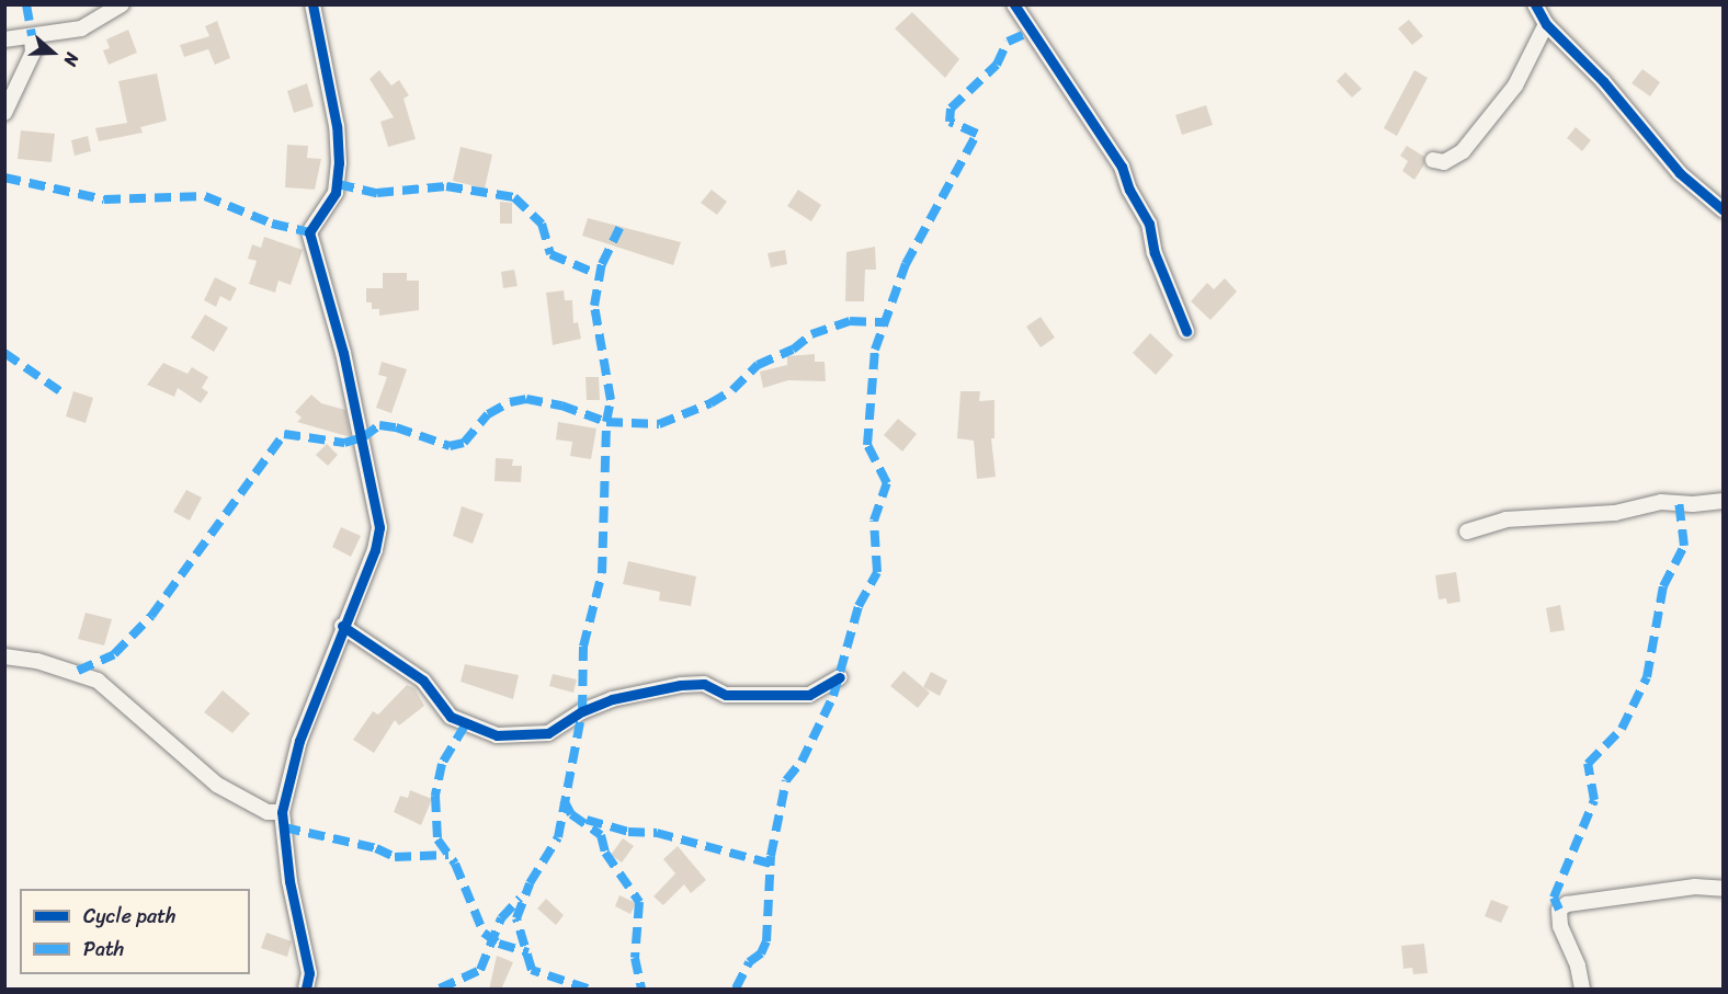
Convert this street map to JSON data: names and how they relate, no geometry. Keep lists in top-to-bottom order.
{
  "legend": ["Cycle path", "Path"],
  "north": "right"
}
